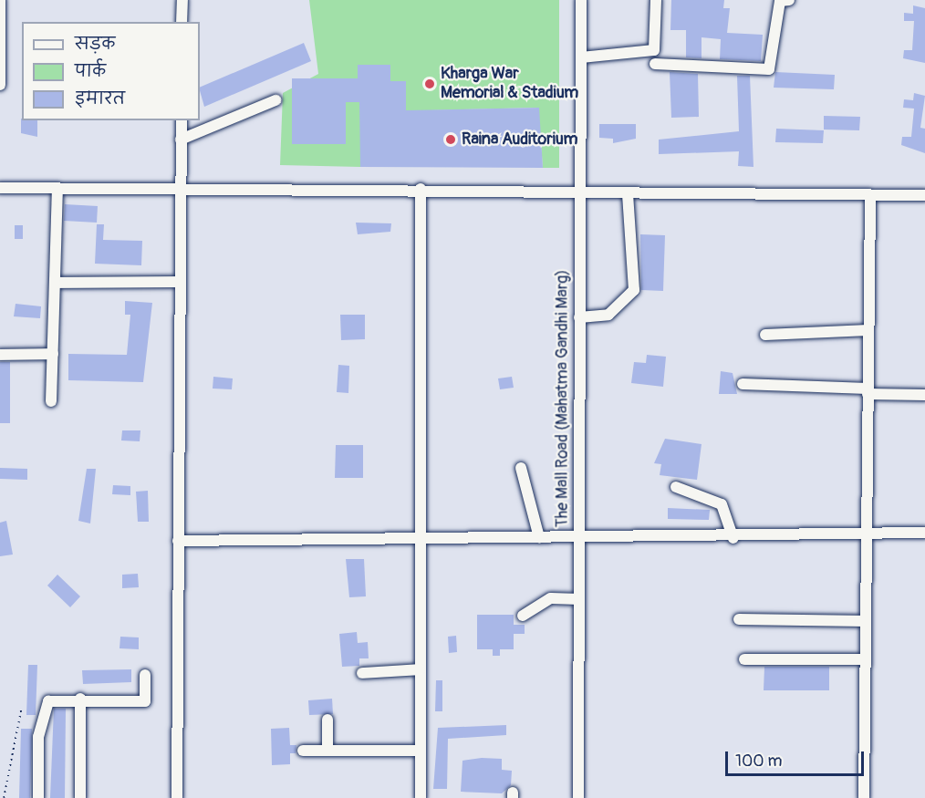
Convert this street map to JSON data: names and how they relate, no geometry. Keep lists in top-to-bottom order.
{
  "streets": {
    "street": ["The Mall Road (Mahatma Gandhi Marg)"]
  },
  "places": ["Kharga War Memorial & Stadium", "Raina Auditorium"],
  "legend": ["सड़क", "पार्क", "इमारत"],
  "scale_bar": "100 m"
}
